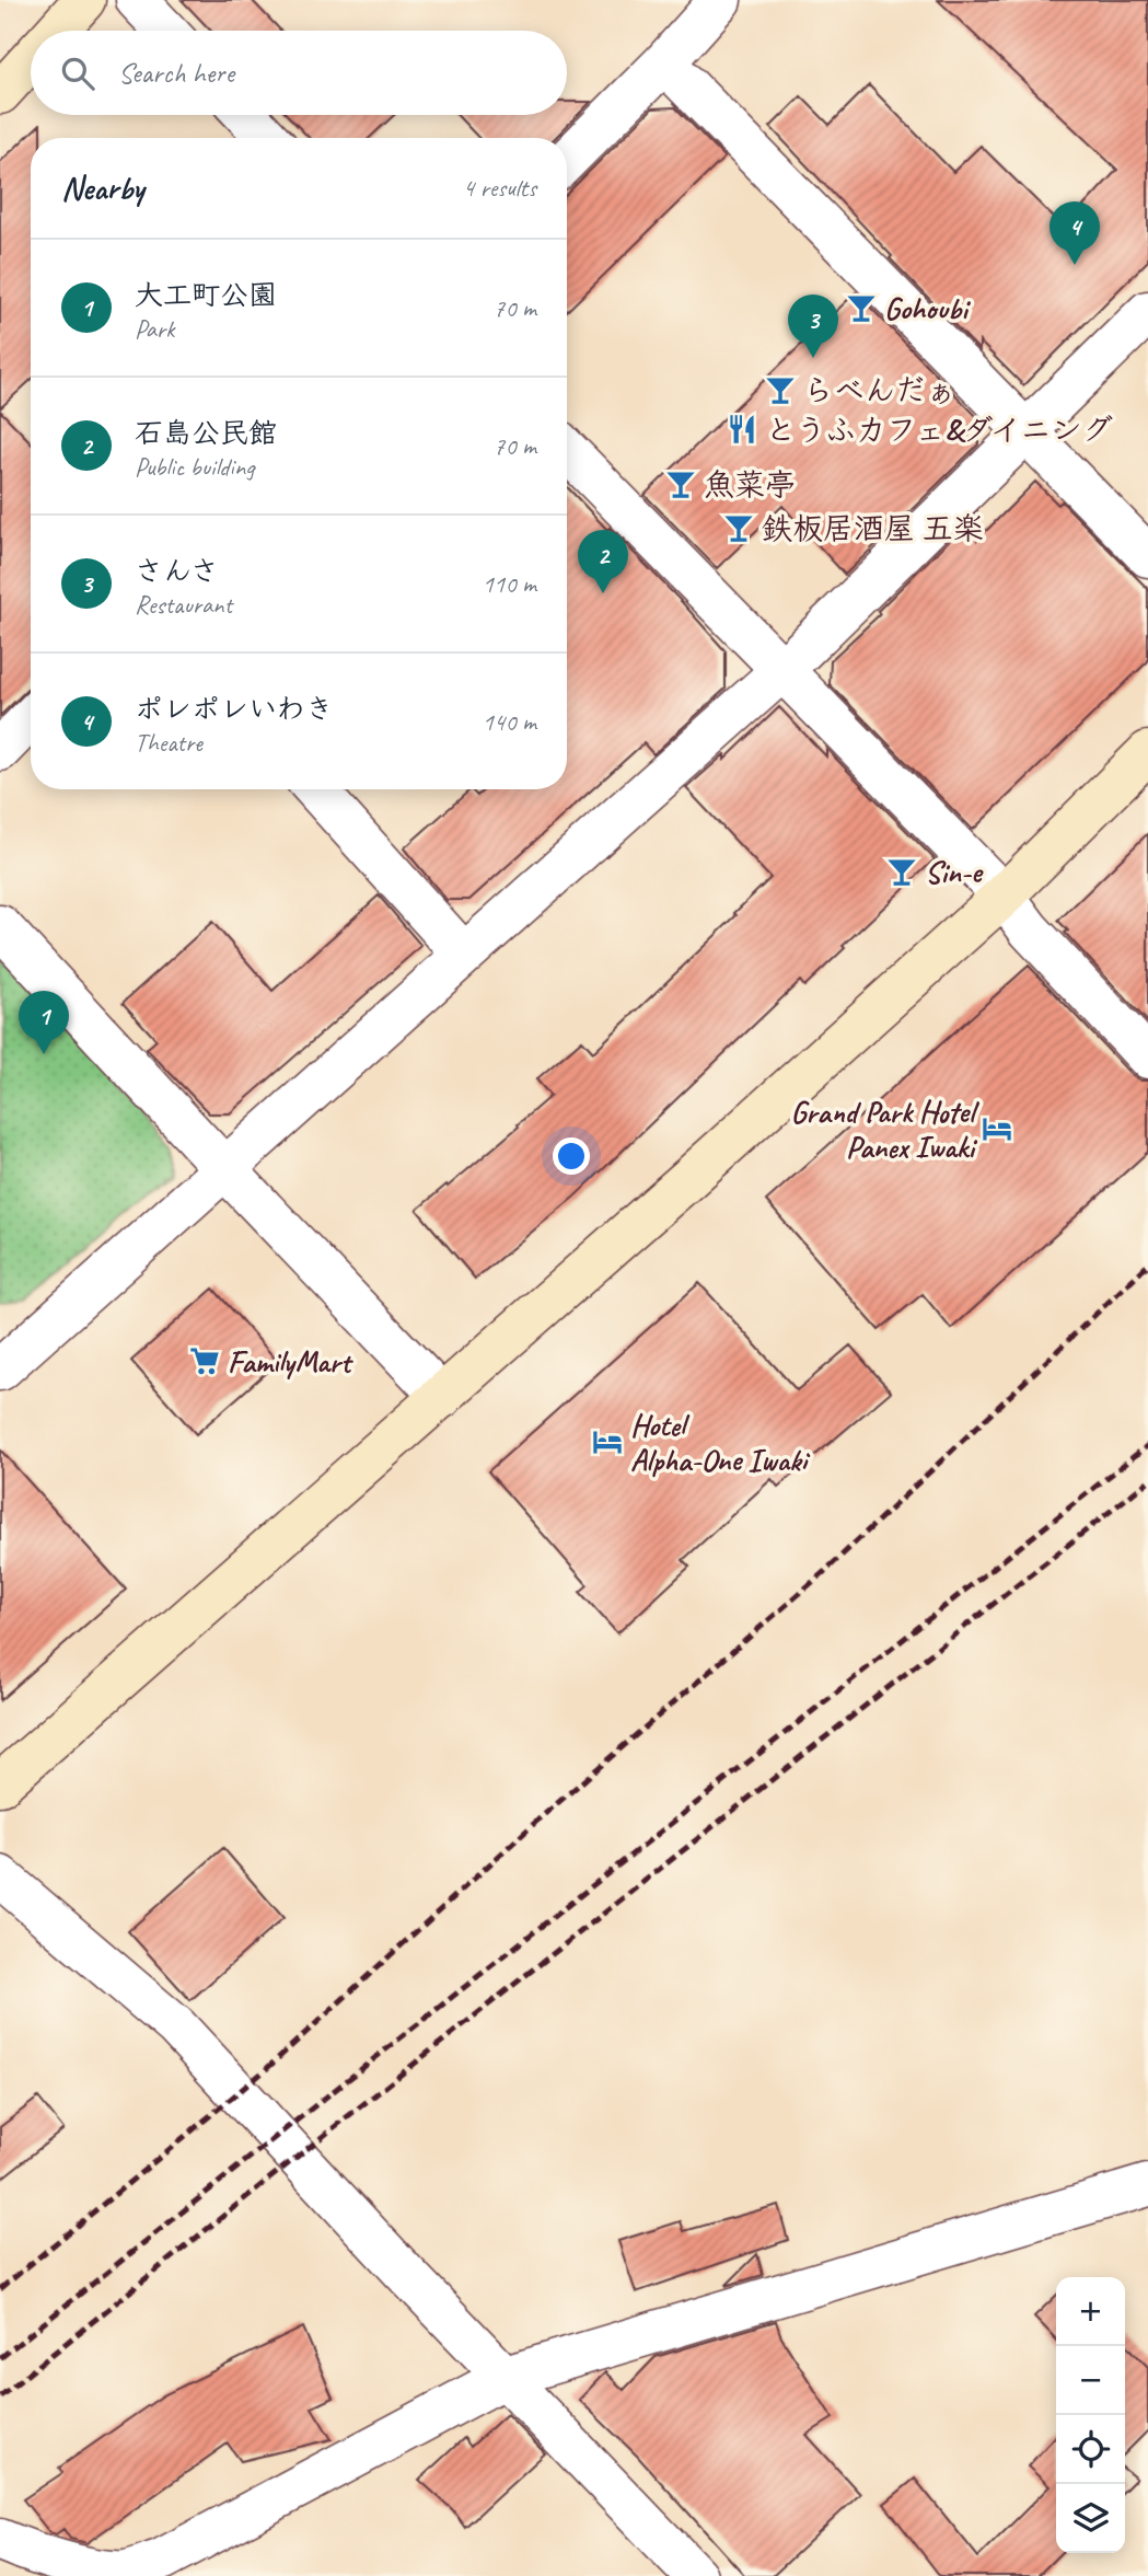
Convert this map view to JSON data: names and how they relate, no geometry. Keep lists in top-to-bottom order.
{
  "places": {
    "bar": [
      "Gohoubi",
      "らべんだぁ",
      "魚菜亭",
      "鉄板居酒屋 五楽",
      "Sin-e"
    ],
    "restaurant": ["とうふカフェ&ダイニング"],
    "hotel": ["Grand Park Hotel Panex Iwaki", "Hotel Alpha-One Iwaki"],
    "supermarket": ["FamilyMart"]
  },
  "page": {
    "search": "Search here",
    "heading": ["Nearby", "4 results"],
    "pins": [
      "4",
      "3",
      "2",
      "1"
    ],
    "list": [
      {
        "mark": "1",
        "name": "大工町公園",
        "note": "Park",
        "value": "70 m"
      },
      {
        "mark": "2",
        "name": "石島公民館",
        "note": "Public building",
        "value": "70 m"
      },
      {
        "mark": "3",
        "name": "さんさ",
        "note": "Restaurant",
        "value": "110 m"
      },
      {
        "mark": "4",
        "name": "ポレポレいわき",
        "note": "Theatre",
        "value": "140 m"
      }
    ],
    "map_buttons": ["+", "−"]
  }
}
